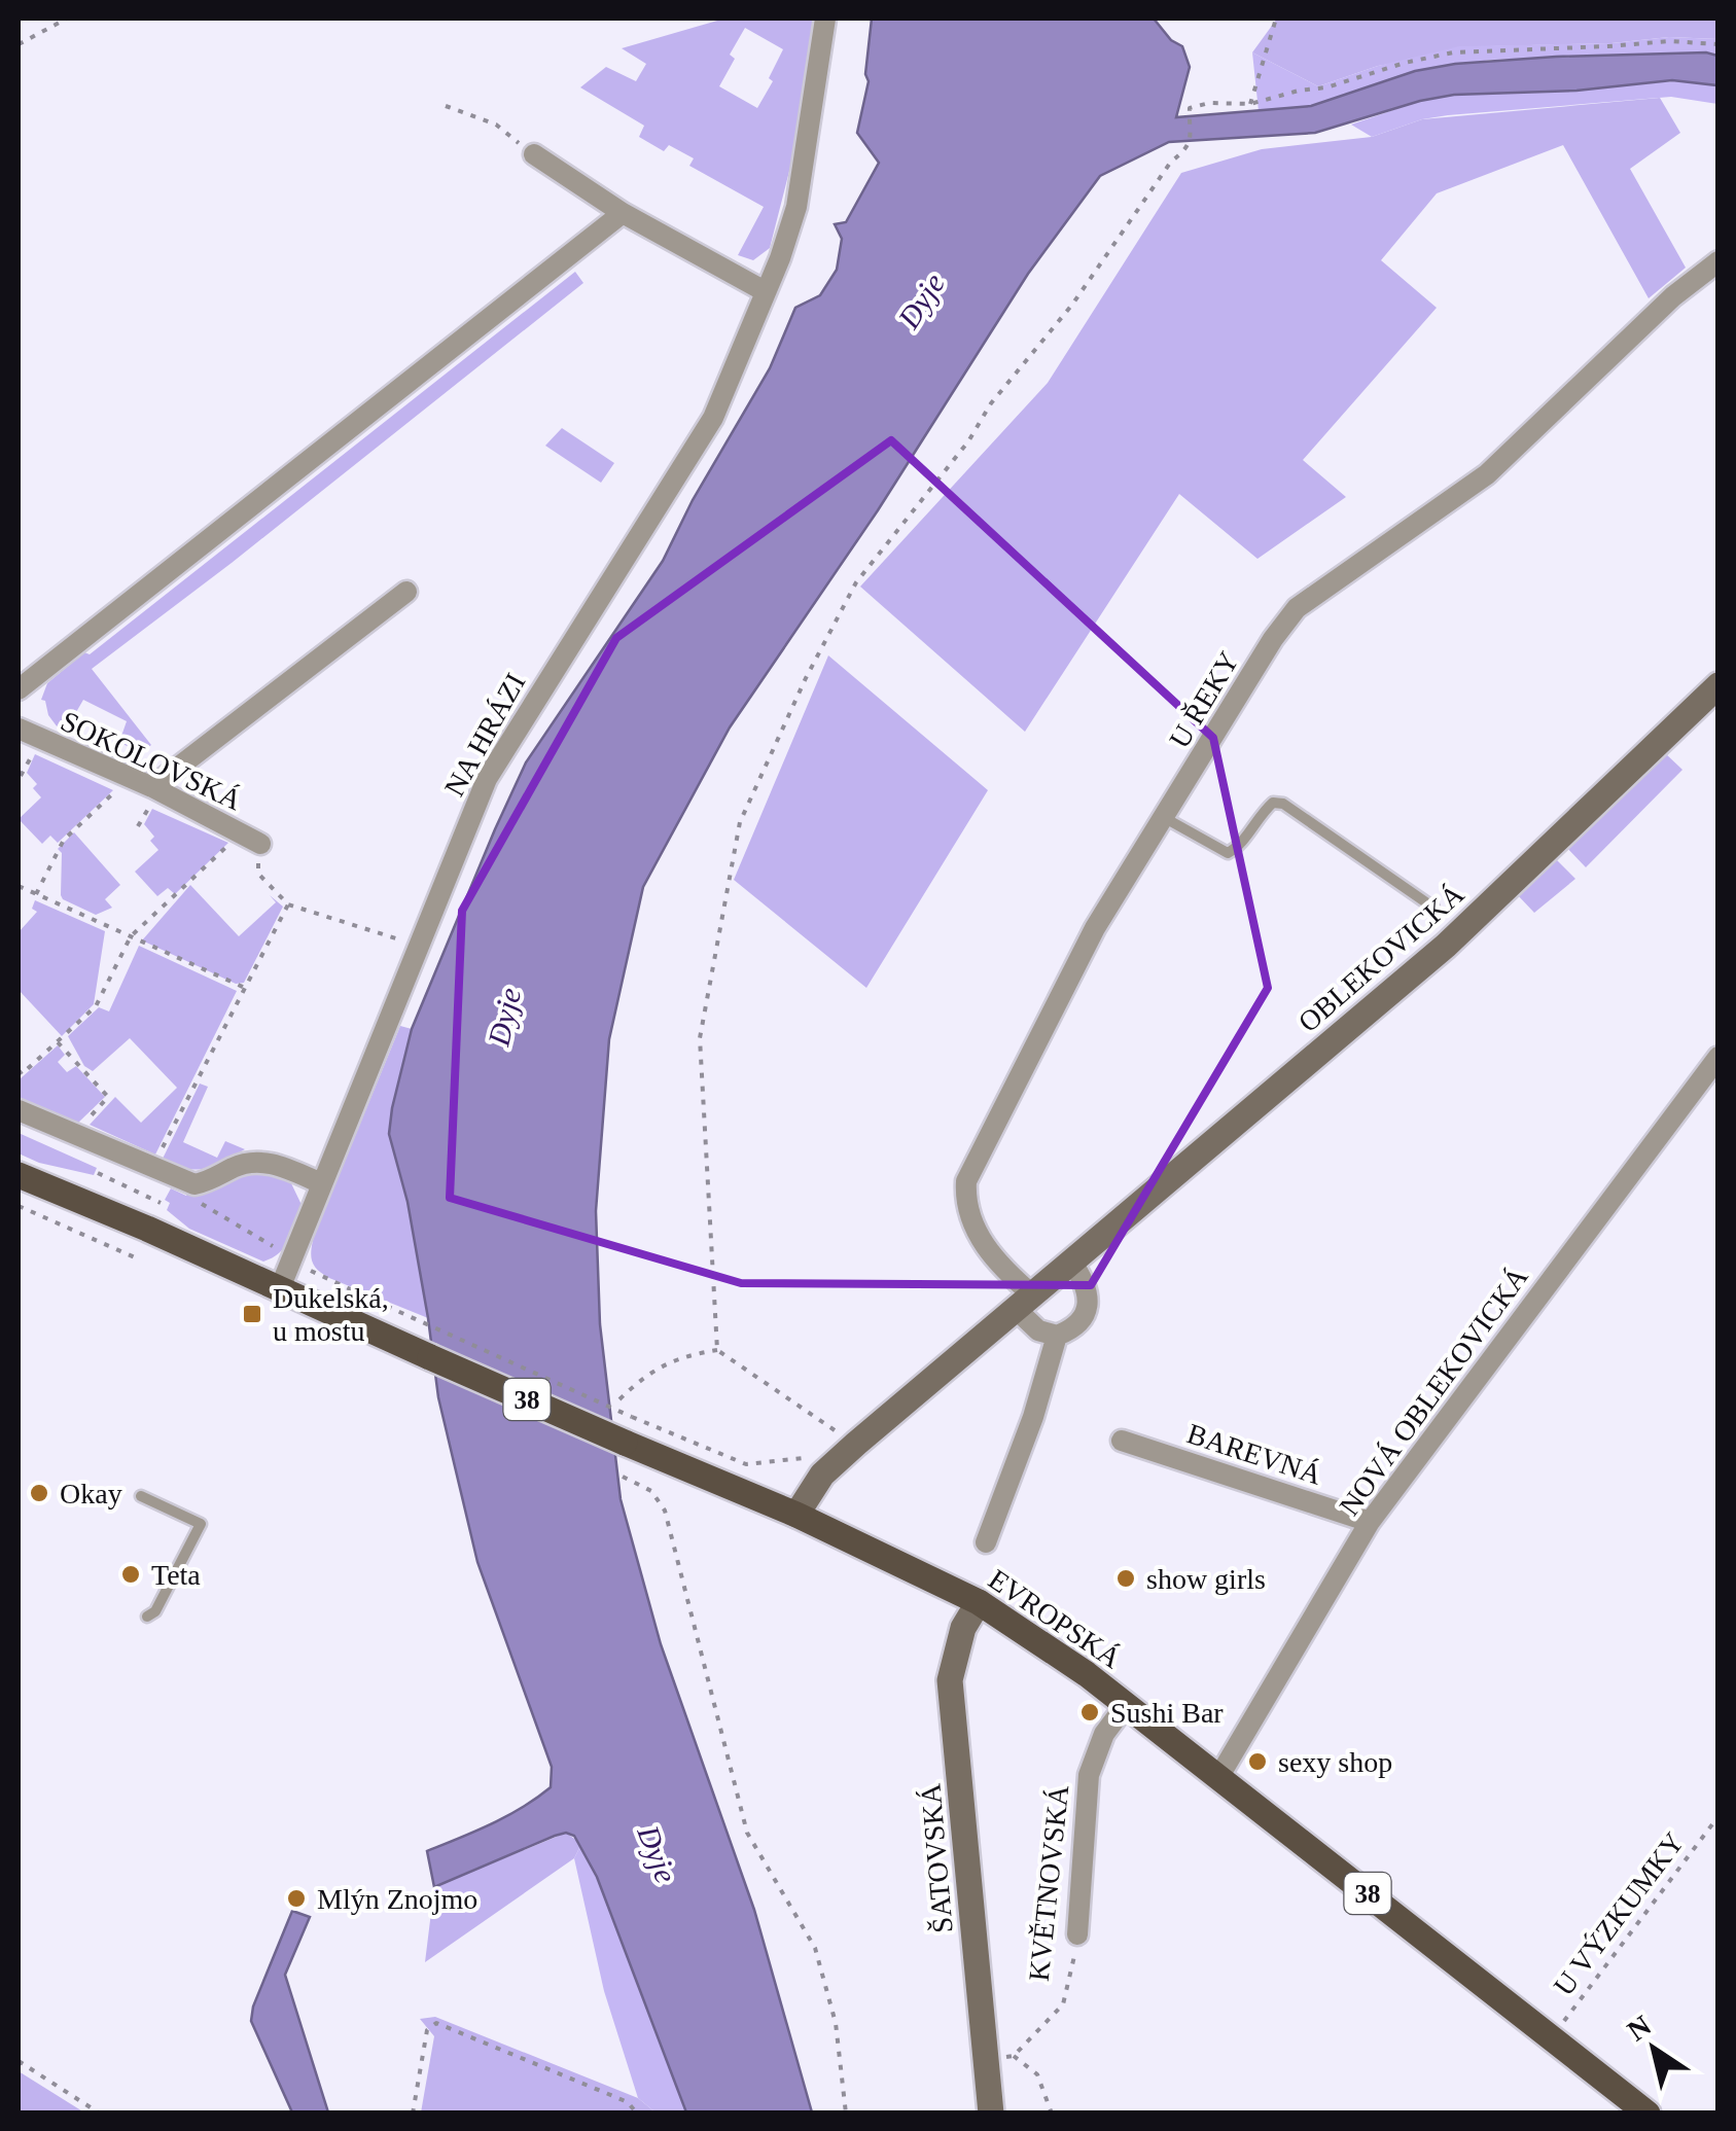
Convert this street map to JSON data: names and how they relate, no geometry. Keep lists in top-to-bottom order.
{
  "streets": {
    "main road": ["38", "EVROPSKÁ"],
    "street": [
      "U ŘEKY",
      "NA HRÁZI",
      "SOKOLOVSKÁ",
      "OBLEKOVICKÁ",
      "NOVÁ OBLEKOVICKÁ",
      "BAREVNÁ",
      "ŠATOVSKÁ",
      "KVĚTNOVSKÁ"
    ],
    "path": ["U VÝZKUMKY"]
  },
  "crossings": [
    ["U ŘEKY", "OBLEKOVICKÁ"],
    ["NA HRÁZI", "38"],
    ["NA HRÁZI", "EVROPSKÁ"],
    ["OBLEKOVICKÁ", "EVROPSKÁ"],
    ["NOVÁ OBLEKOVICKÁ", "BAREVNÁ"],
    ["NOVÁ OBLEKOVICKÁ", "EVROPSKÁ"],
    ["38", "EVROPSKÁ"],
    ["EVROPSKÁ", "ŠATOVSKÁ"],
    ["EVROPSKÁ", "KVĚTNOVSKÁ"],
    ["EVROPSKÁ", "U VÝZKUMKY"]
  ],
  "water": ["Dyje"],
  "places": {
    "transit": ["Dukelská, u mostu"],
    "other": [
      "Okay",
      "Teta",
      "show girls",
      "Sushi Bar",
      "sexy shop",
      "Mlýn Znojmo"
    ]
  },
  "north": "top left"
}
